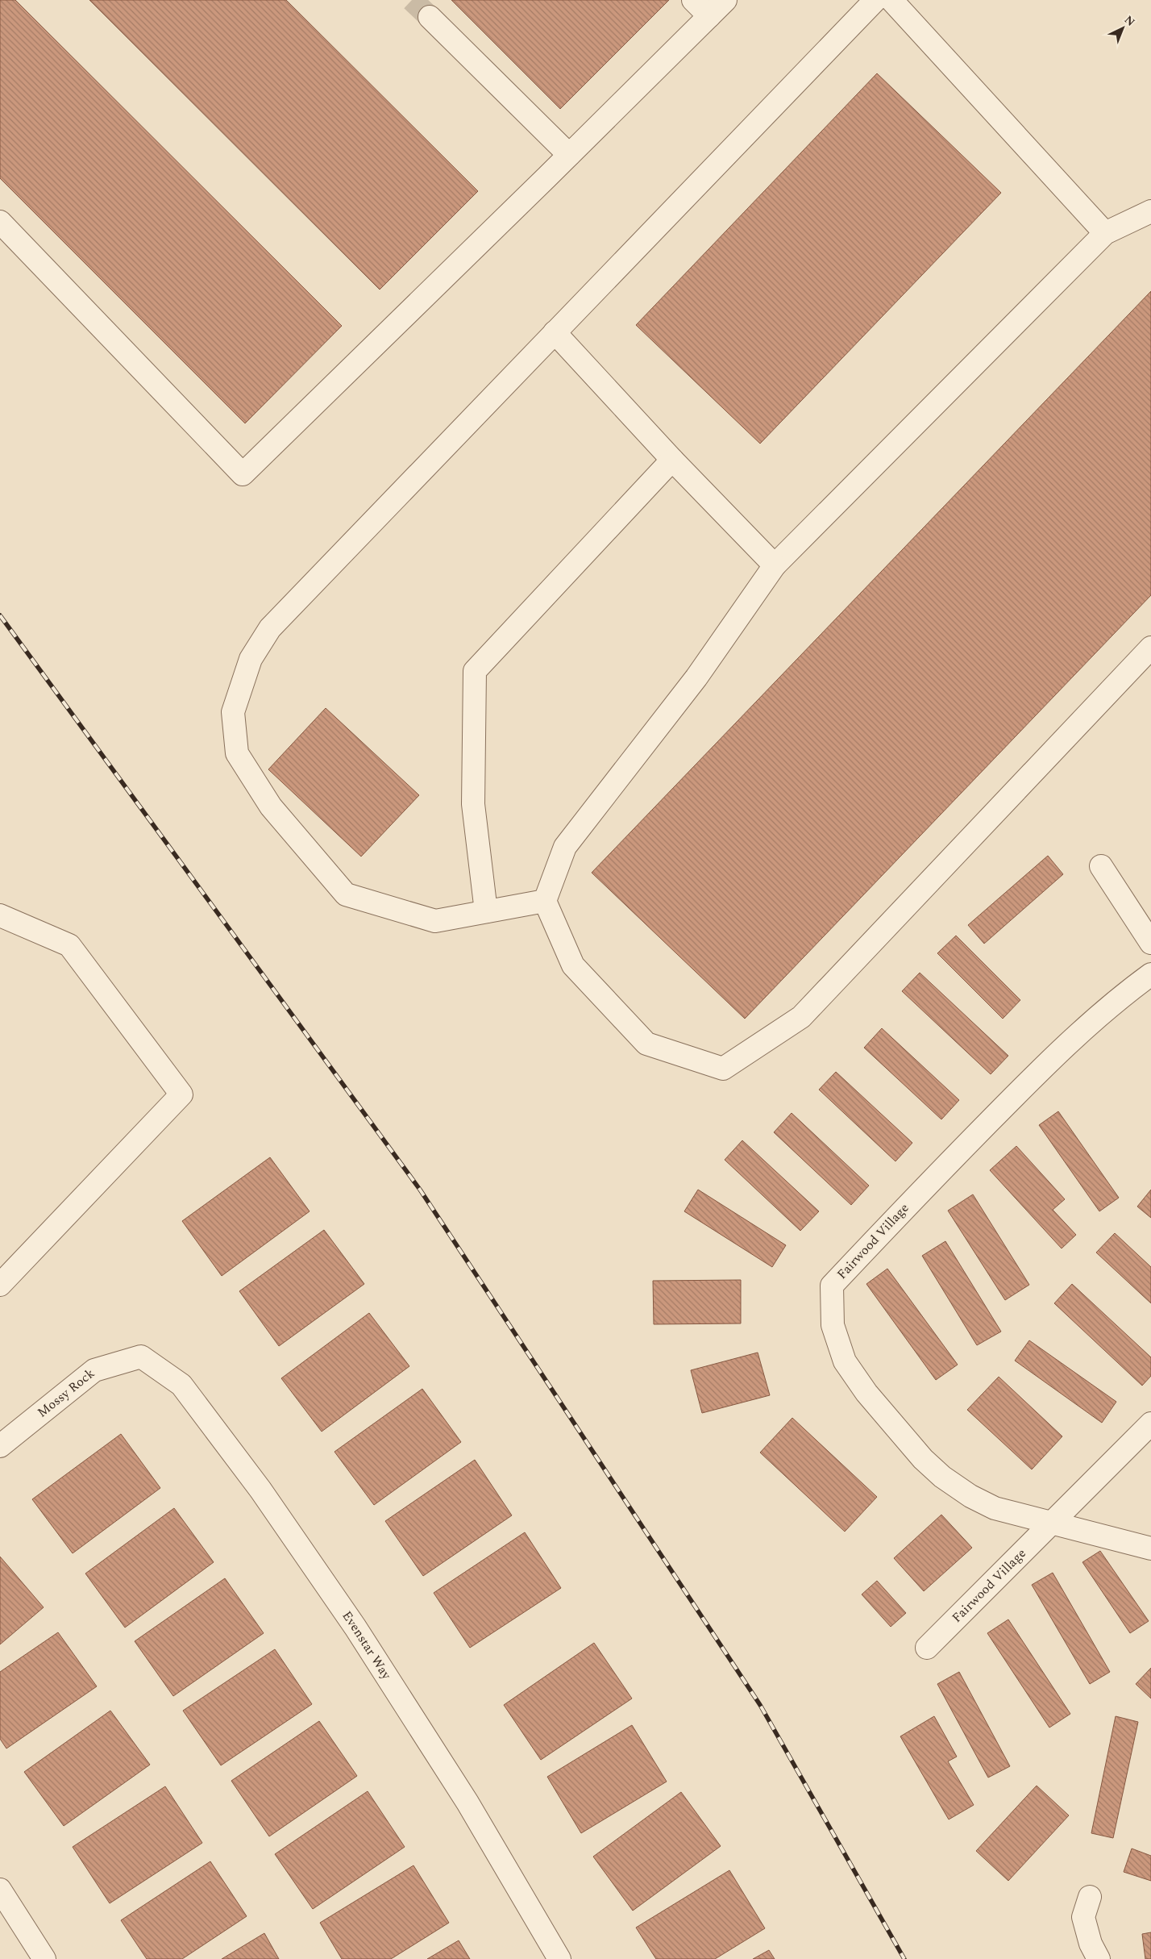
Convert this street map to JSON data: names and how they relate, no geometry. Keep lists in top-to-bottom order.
{
  "streets": {
    "street": ["Fairwood Village", "Mossy Rock", "Evenstar Way"]
  },
  "crossings": [
    ["Mossy Rock", "Evenstar Way"]
  ],
  "north": "top right"
}
